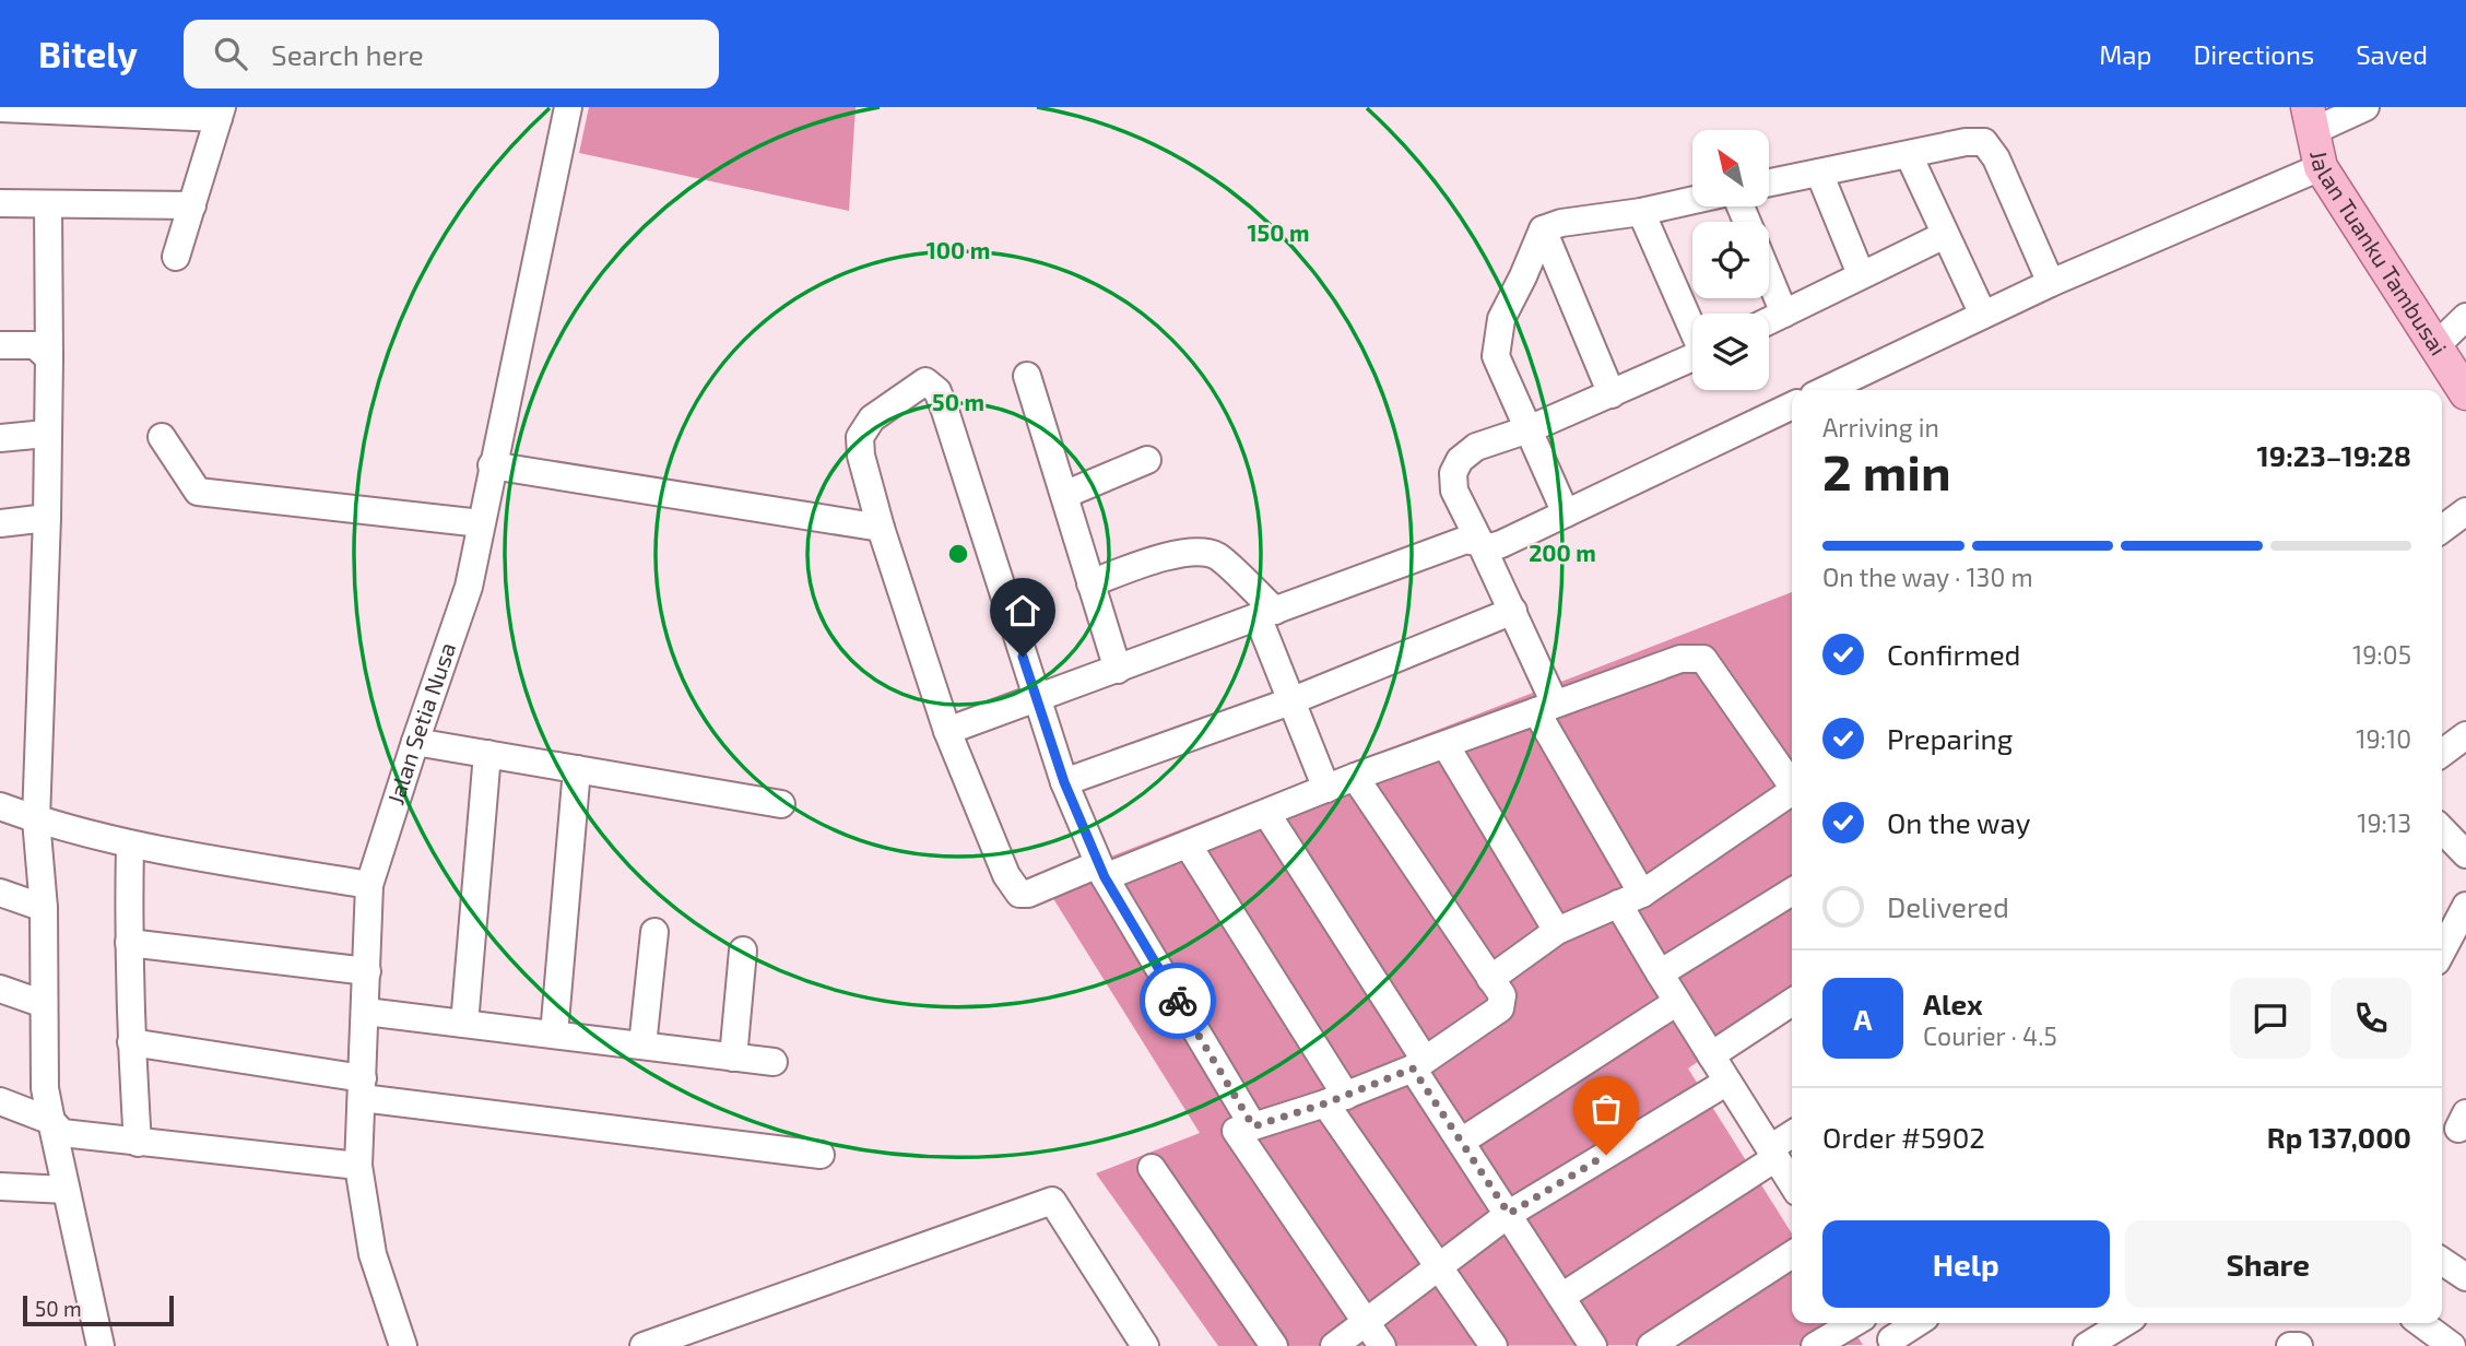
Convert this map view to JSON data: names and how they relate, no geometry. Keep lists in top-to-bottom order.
{
  "streets": {
    "main road": ["Jalan Tuanku Tambusai"],
    "street": ["Jalan Setia Nusa"]
  },
  "scale_bar": "50 m",
  "north": "top left",
  "page": {
    "header": "Bitely",
    "search": "Search here",
    "nav": ["Map", "Directions", "Saved"],
    "heading": ["2 min", "Arriving in", "19:23–19:28"],
    "panel": [
      "Alex",
      "Courier · 4.5",
      "Order #5902",
      "Rp 137,000"
    ],
    "bar": "On the way · 130 m",
    "list": [
      ["Confirmed", "19:05"],
      ["Preparing", "19:10"],
      ["On the way", "19:13"],
      "Delivered"
    ],
    "round": "A",
    "buttons": ["Help", "Share"],
    "scale": "50 m"
  },
  "rings": [
    "150 m",
    "100 m",
    "50 m",
    "200 m"
  ]
}
